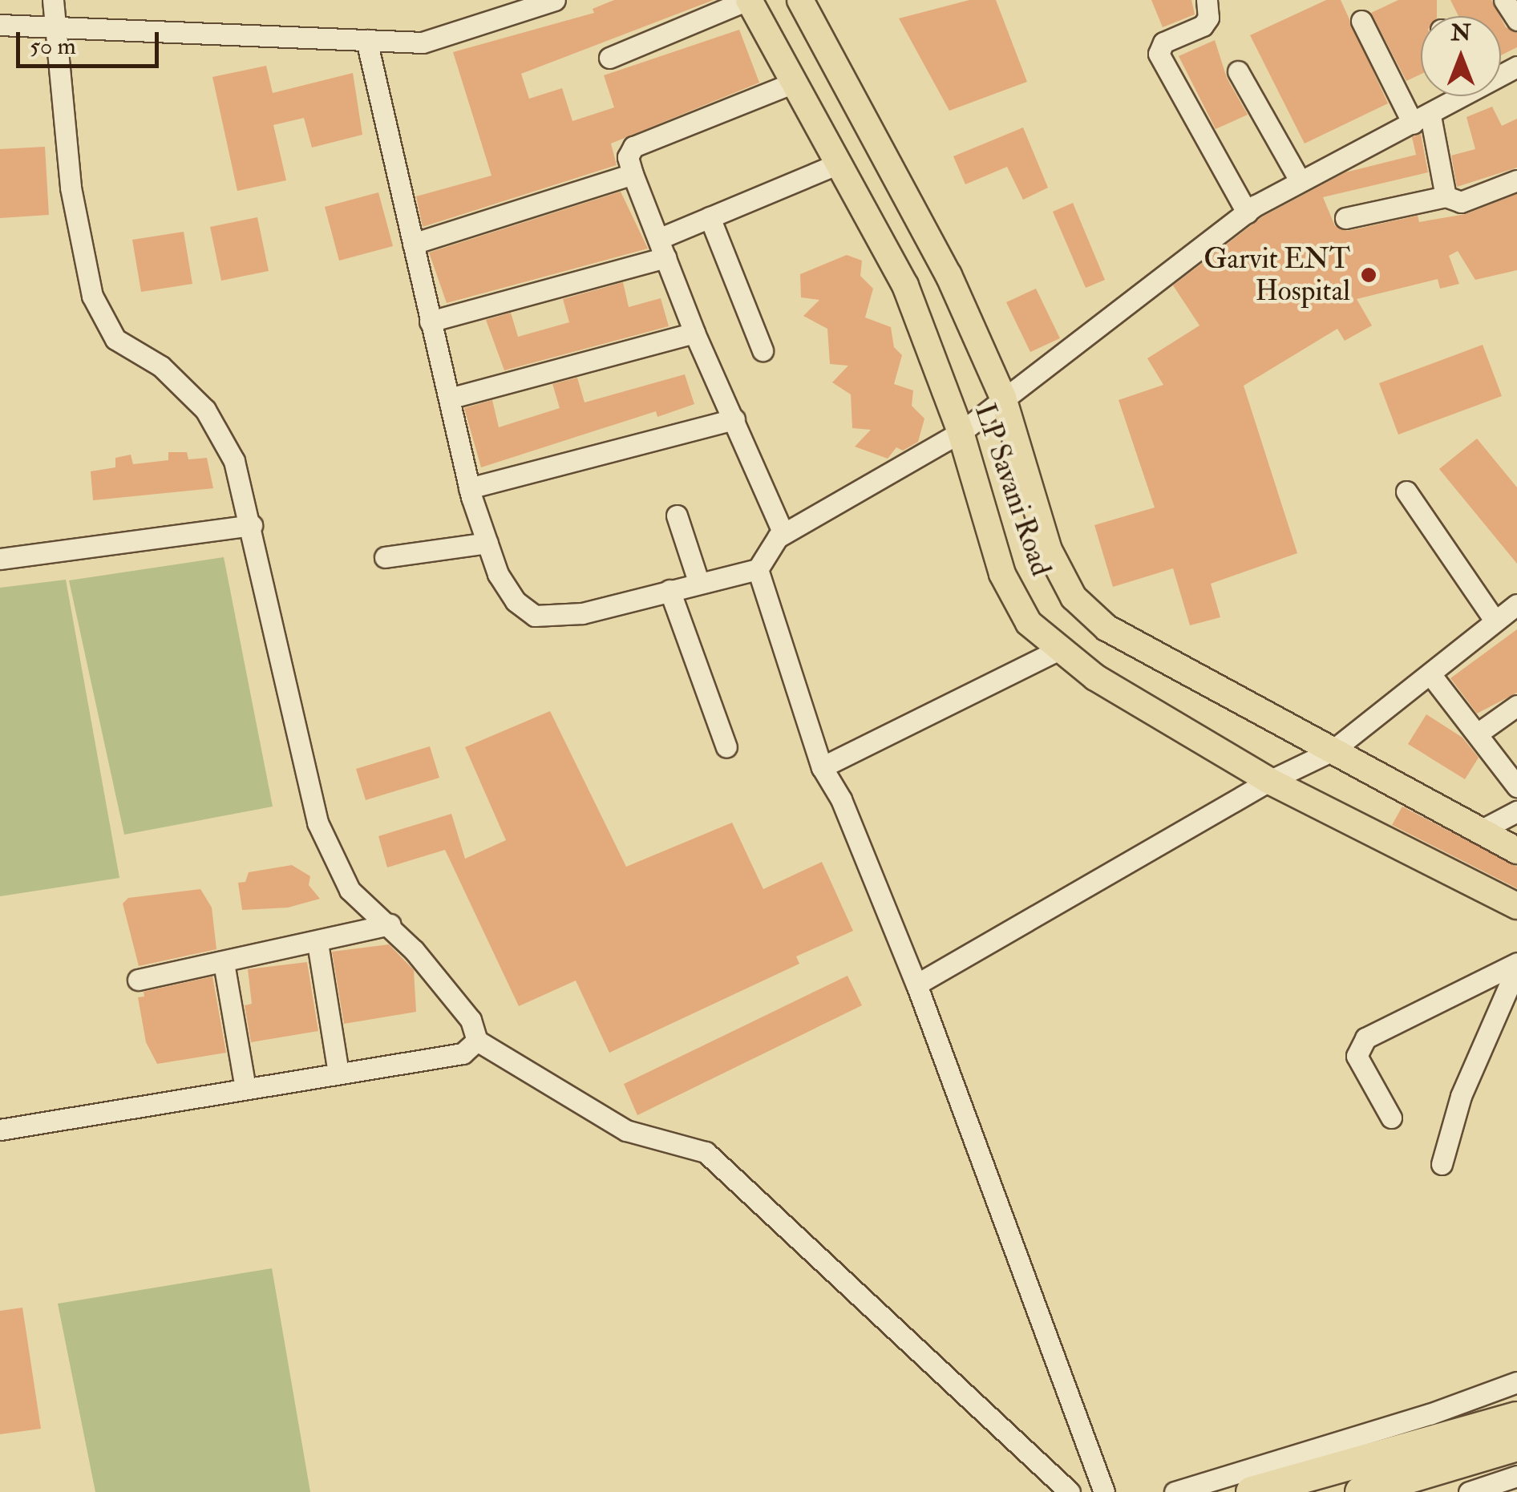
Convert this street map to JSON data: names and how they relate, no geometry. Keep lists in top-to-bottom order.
{
  "streets": {
    "main road": ["LP Savani Road"]
  },
  "places": ["Garvit ENT Hospital"],
  "scale_bar": "50 m",
  "north": "top"
}
